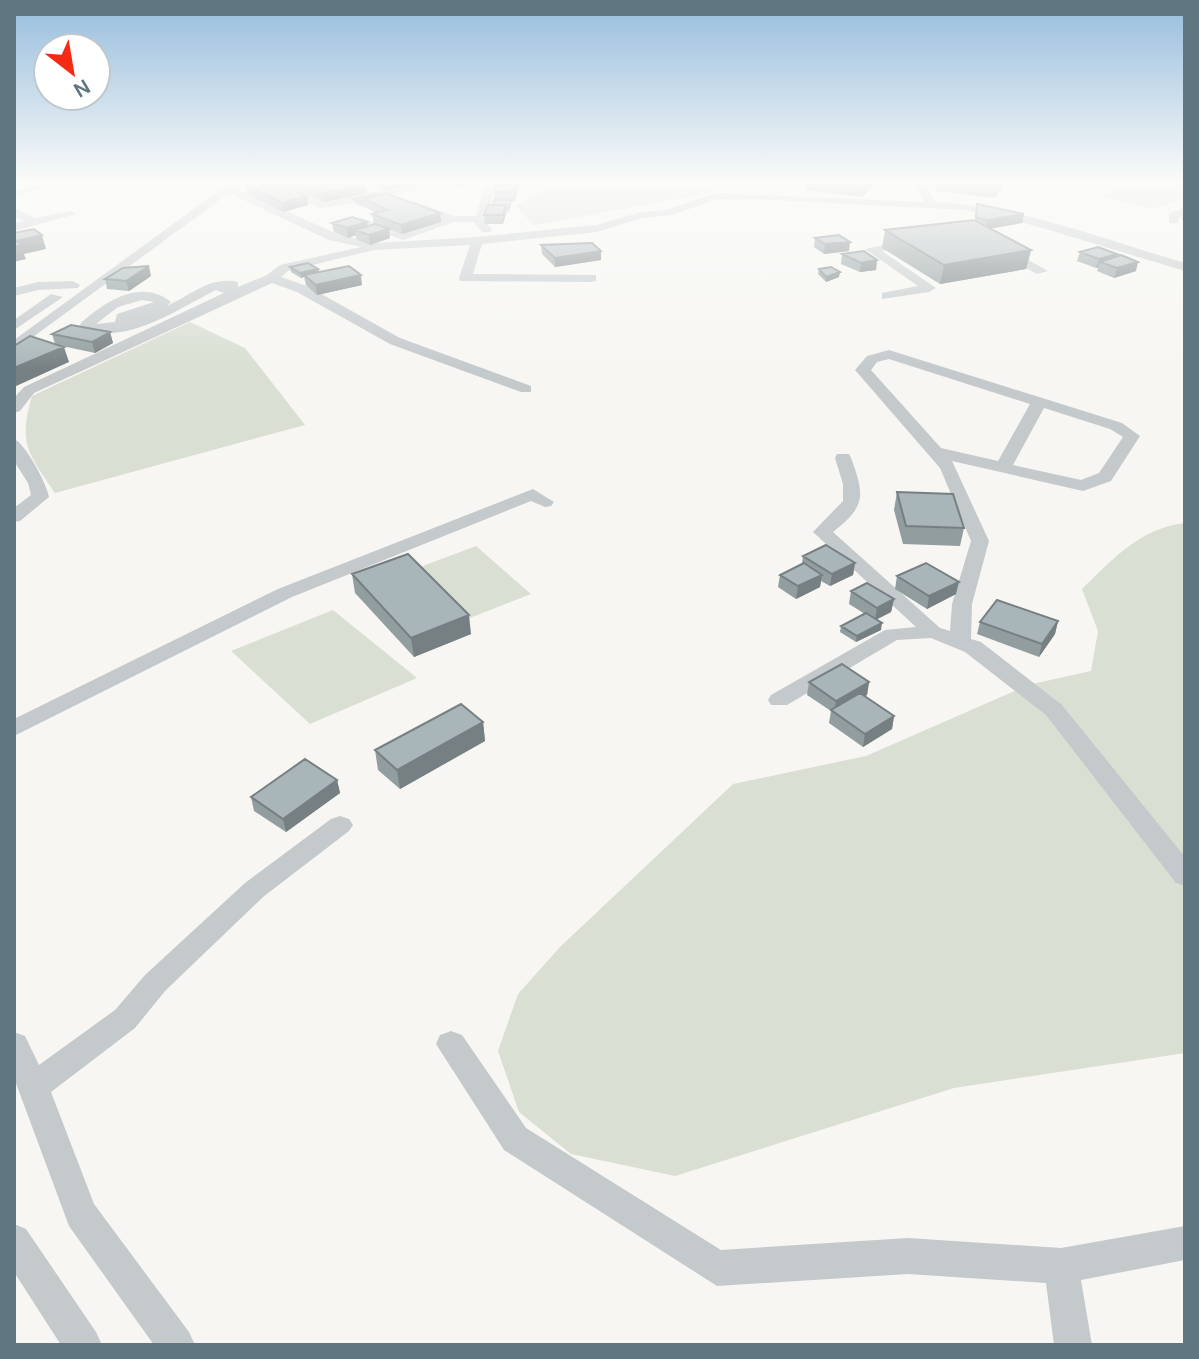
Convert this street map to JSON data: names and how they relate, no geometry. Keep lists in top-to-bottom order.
{
  "north": "bottom right"
}
